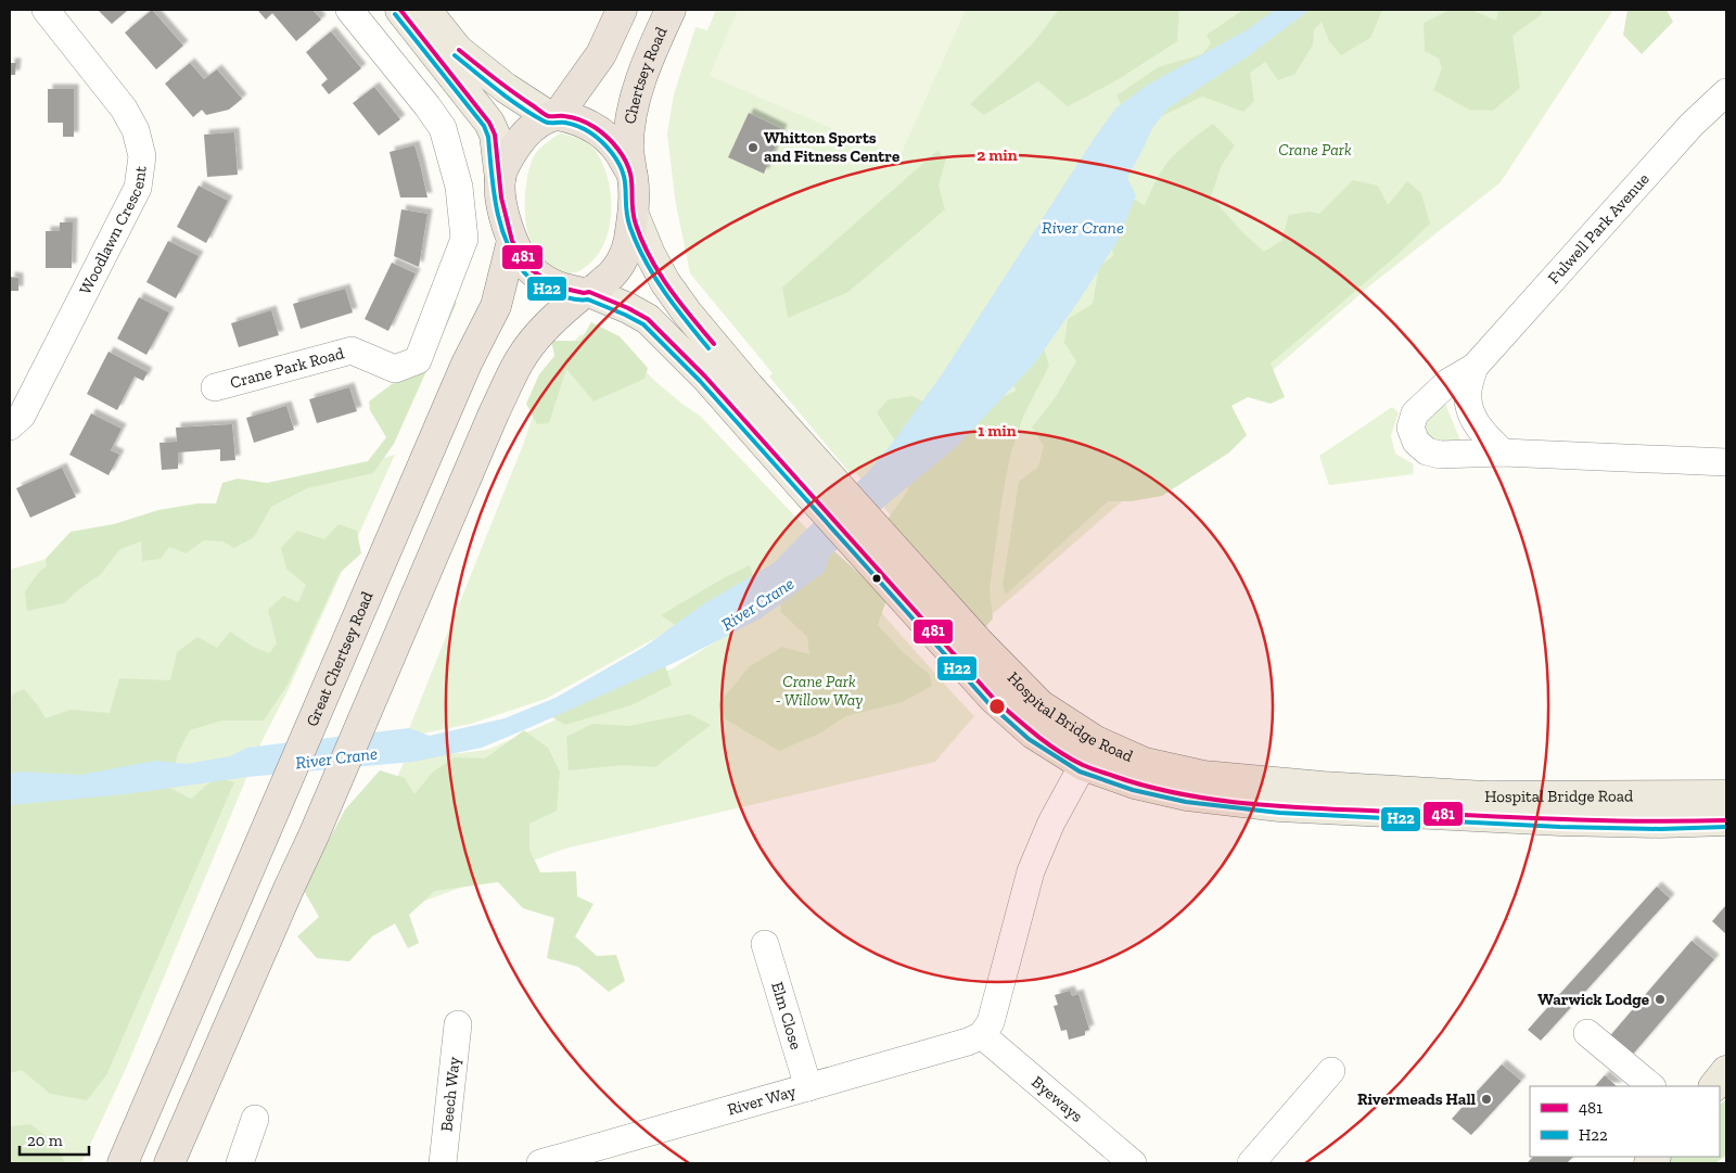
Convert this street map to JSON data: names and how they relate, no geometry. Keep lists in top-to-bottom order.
{
  "streets": {
    "highway": ["Chertsey Road", "Great Chertsey Road"],
    "main road": ["Hospital Bridge Road"],
    "street": [
      "Fulwell Park Avenue",
      "Woodlawn Crescent",
      "Crane Park Road",
      "Elm Close",
      "Beech Way",
      "Byeways",
      "River Way"
    ]
  },
  "crossings": [
    ["Chertsey Road", "Great Chertsey Road"],
    ["Chertsey Road", "Hospital Bridge Road"],
    ["Great Chertsey Road", "Hospital Bridge Road"],
    ["Elm Close", "River Way"],
    ["Byeways", "River Way"]
  ],
  "water": ["River Crane"],
  "parks": ["Crane Park", "Crane Park - Willow Way"],
  "places": ["Whitton Sports and Fitness Centre", "Warwick Lodge", "Rivermeads Hall"],
  "lines": ["transit line 481", "transit line H22"],
  "legend": ["481", "H22"],
  "scale_bar": "20 m",
  "rings": ["2 min", "1 min"]
}
